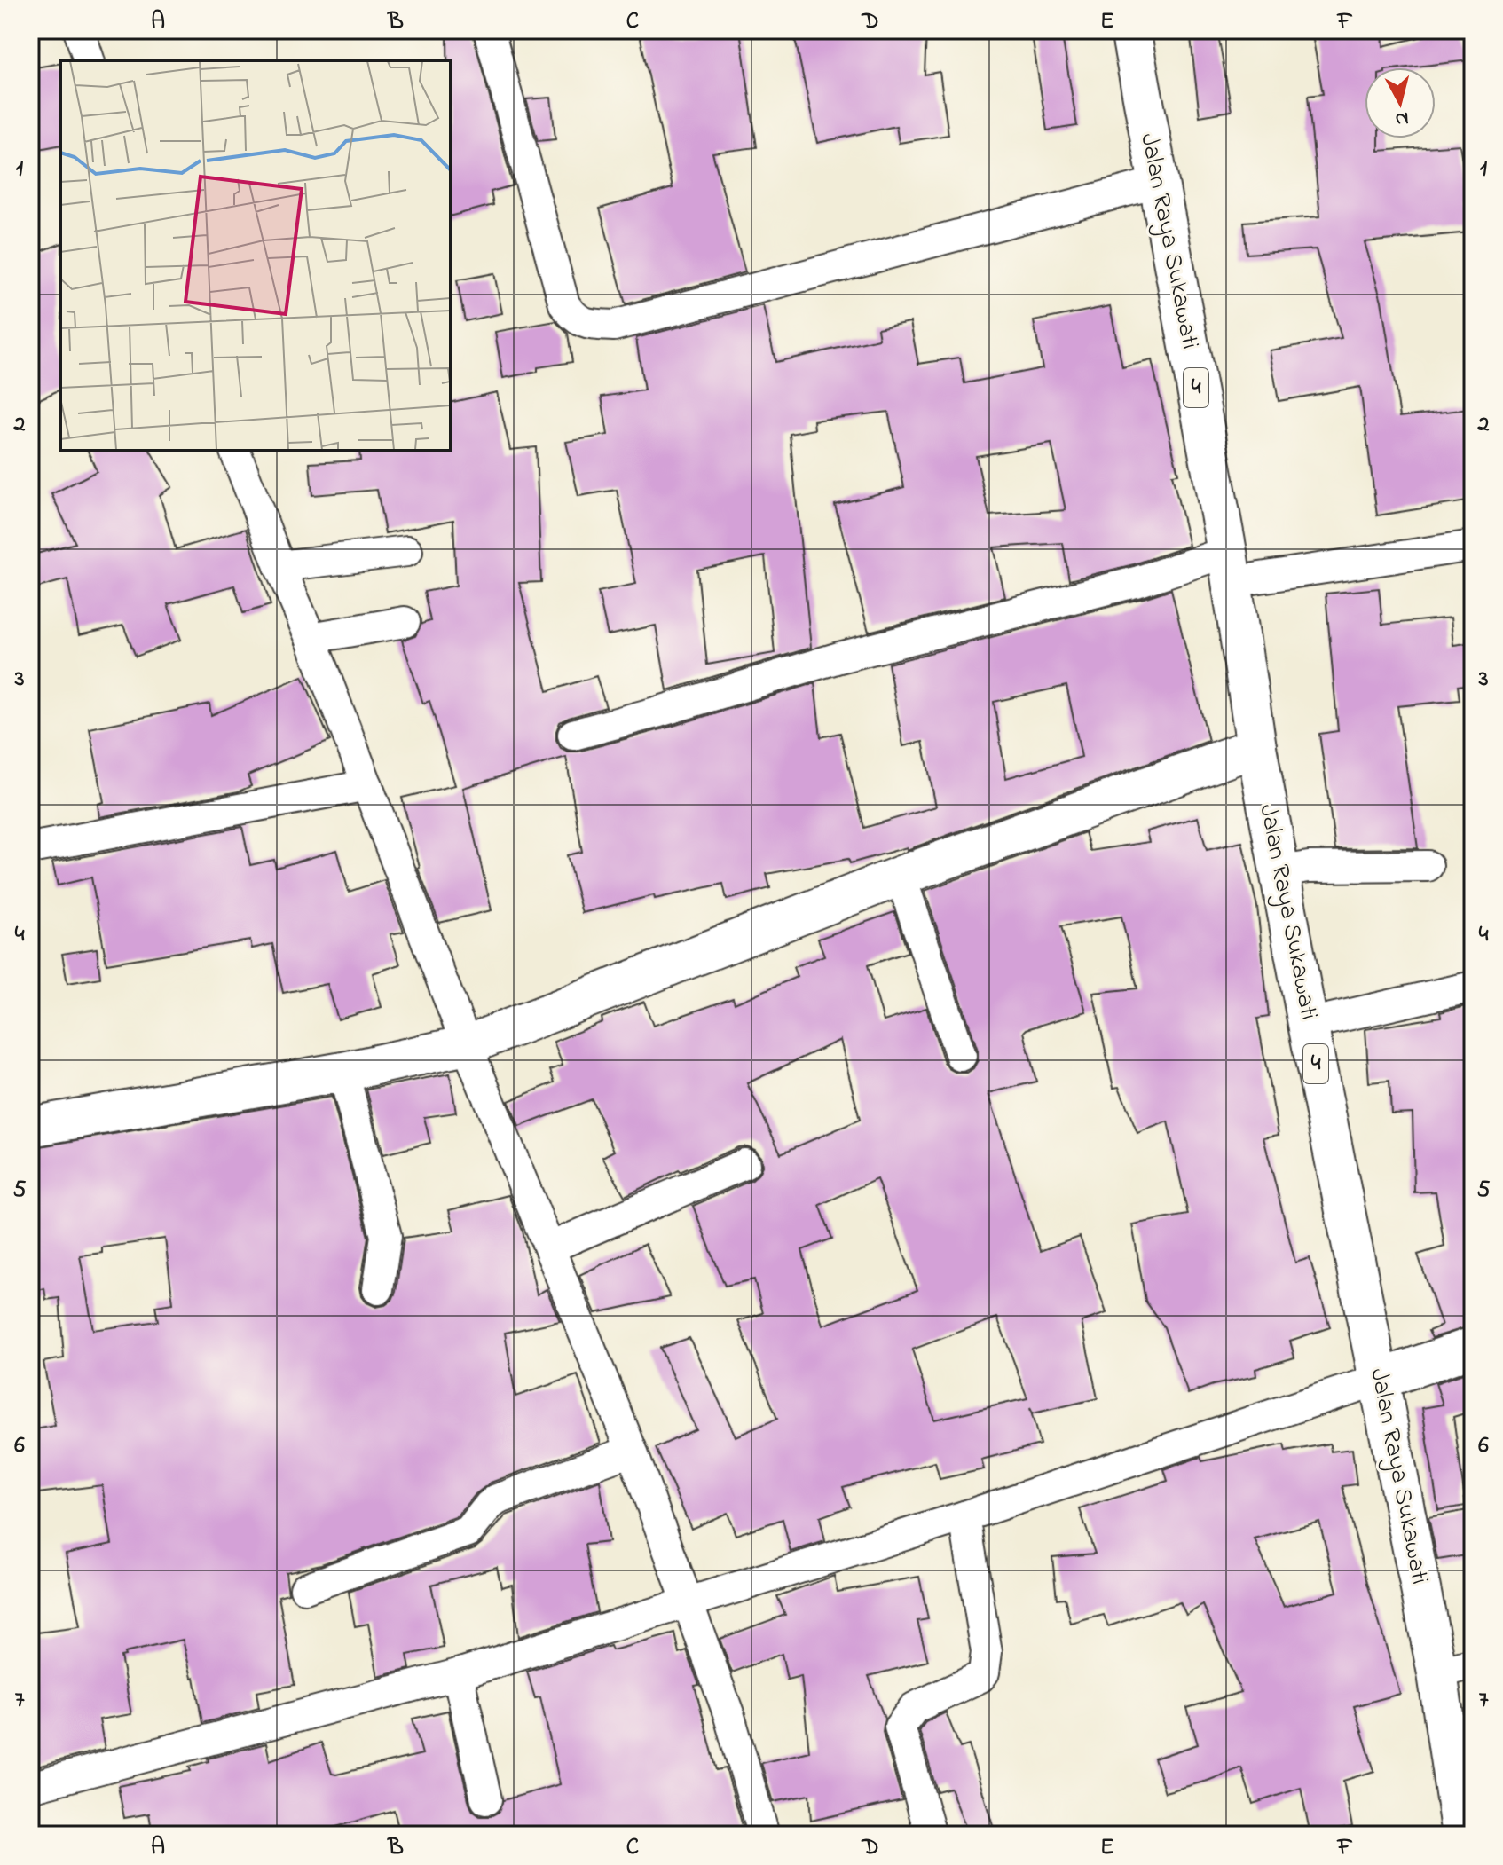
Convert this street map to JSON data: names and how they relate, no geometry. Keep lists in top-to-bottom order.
{
  "streets": {
    "main road": ["Jalan Raya Sukawati", "4"]
  },
  "north": "bottom",
  "grid": {
    "columns": [
      "A",
      "B",
      "C",
      "D",
      "E",
      "F"
    ],
    "rows": [
      "1",
      "2",
      "3",
      "4",
      "5",
      "6",
      "7"
    ]
  }
}
